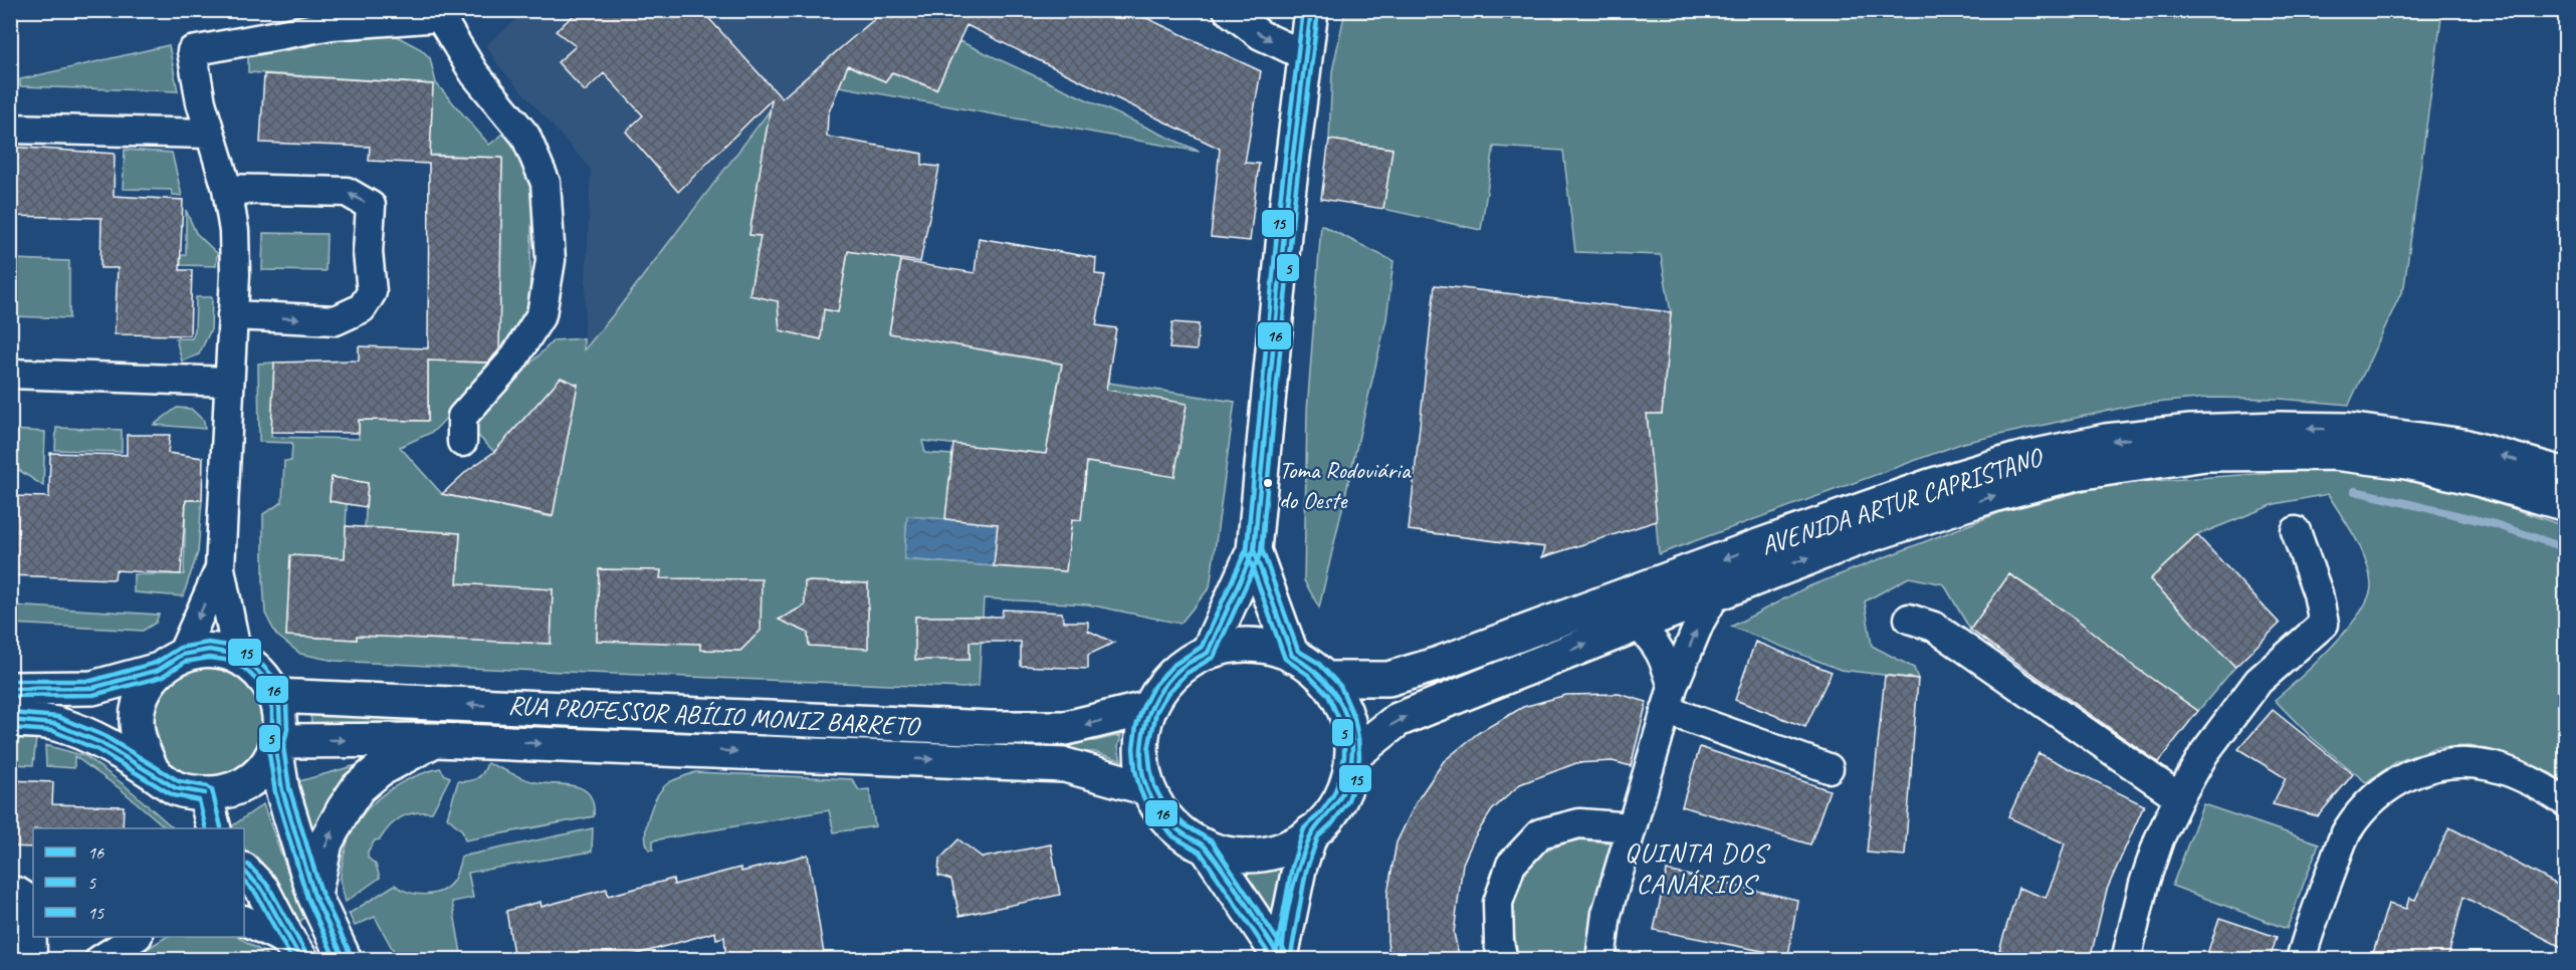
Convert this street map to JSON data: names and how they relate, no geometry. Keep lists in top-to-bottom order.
{
  "streets": {
    "main road": ["AVENIDA ARTUR CAPRISTANO", "RUA PROFESSOR ABÍLIO MONIZ BARRETO"]
  },
  "crossings": [
    ["AVENIDA ARTUR CAPRISTANO", "RUA PROFESSOR ABÍLIO MONIZ BARRETO"]
  ],
  "districts": ["QUINTA DOS CANÁRIOS"],
  "places": ["Toma Rodoviária do Oeste"],
  "lines": ["transit line 16", "transit line 15", "transit line 5"],
  "legend": ["16", "5", "15"]
}
